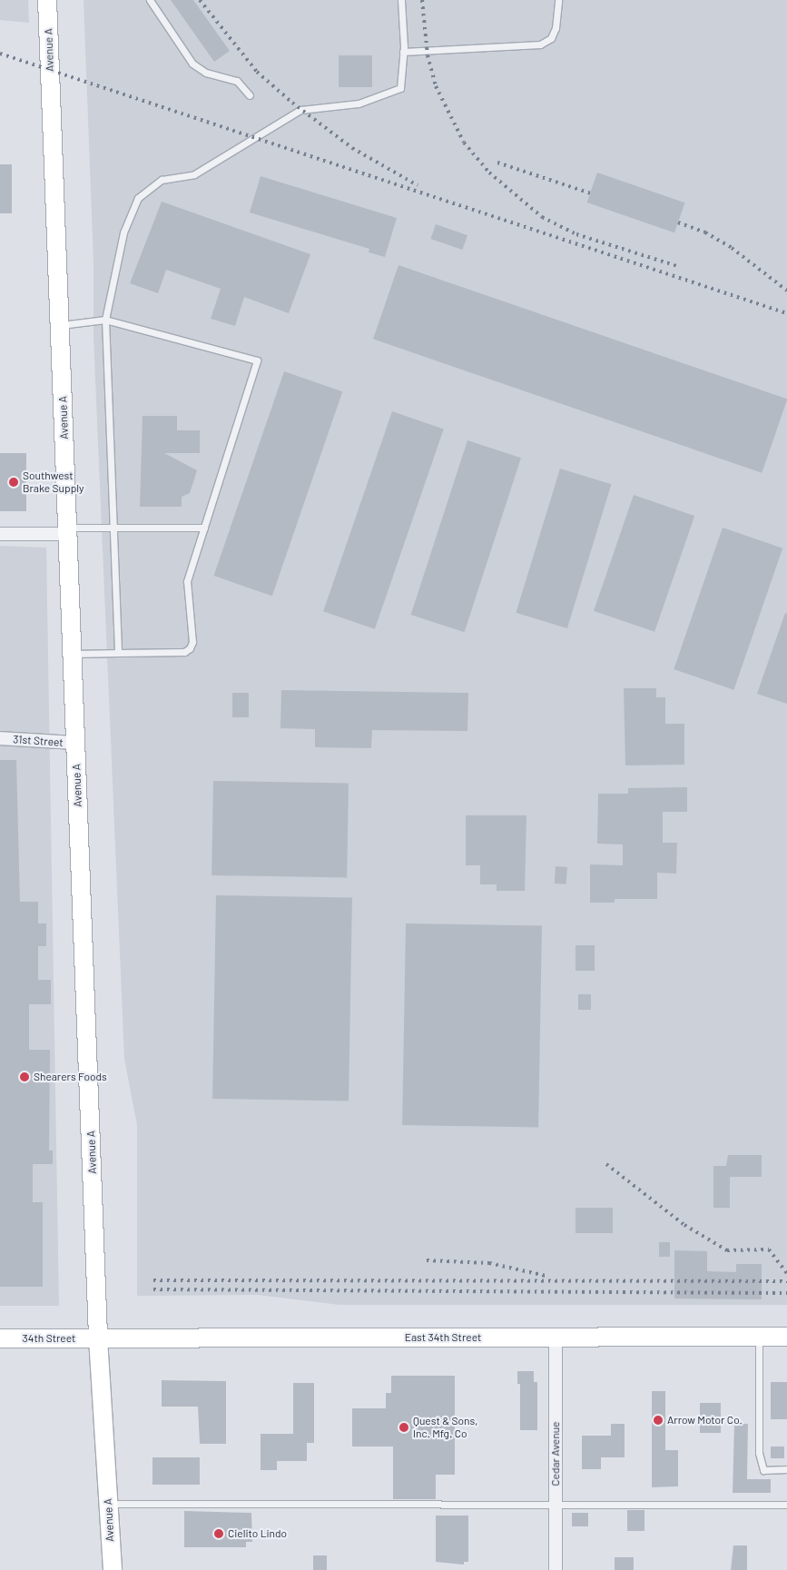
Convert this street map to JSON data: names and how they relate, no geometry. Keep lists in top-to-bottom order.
{
  "streets": {
    "main road": ["Avenue A", "East 34th Street", "34th Street"],
    "street": ["31st Street", "Cedar Avenue"]
  },
  "crossings": [
    ["Avenue A", "31st Street"],
    ["Avenue A", "East 34th Street"],
    ["Avenue A", "34th Street"],
    ["East 34th Street", "34th Street"],
    ["East 34th Street", "Cedar Avenue"]
  ],
  "places": [
    "Southwest Brake Supply",
    "Shearers Foods",
    "Arrow Motor Co.",
    "Quest & Sons, Inc. Mfg. Co",
    "Cielito Lindo"
  ]
}
